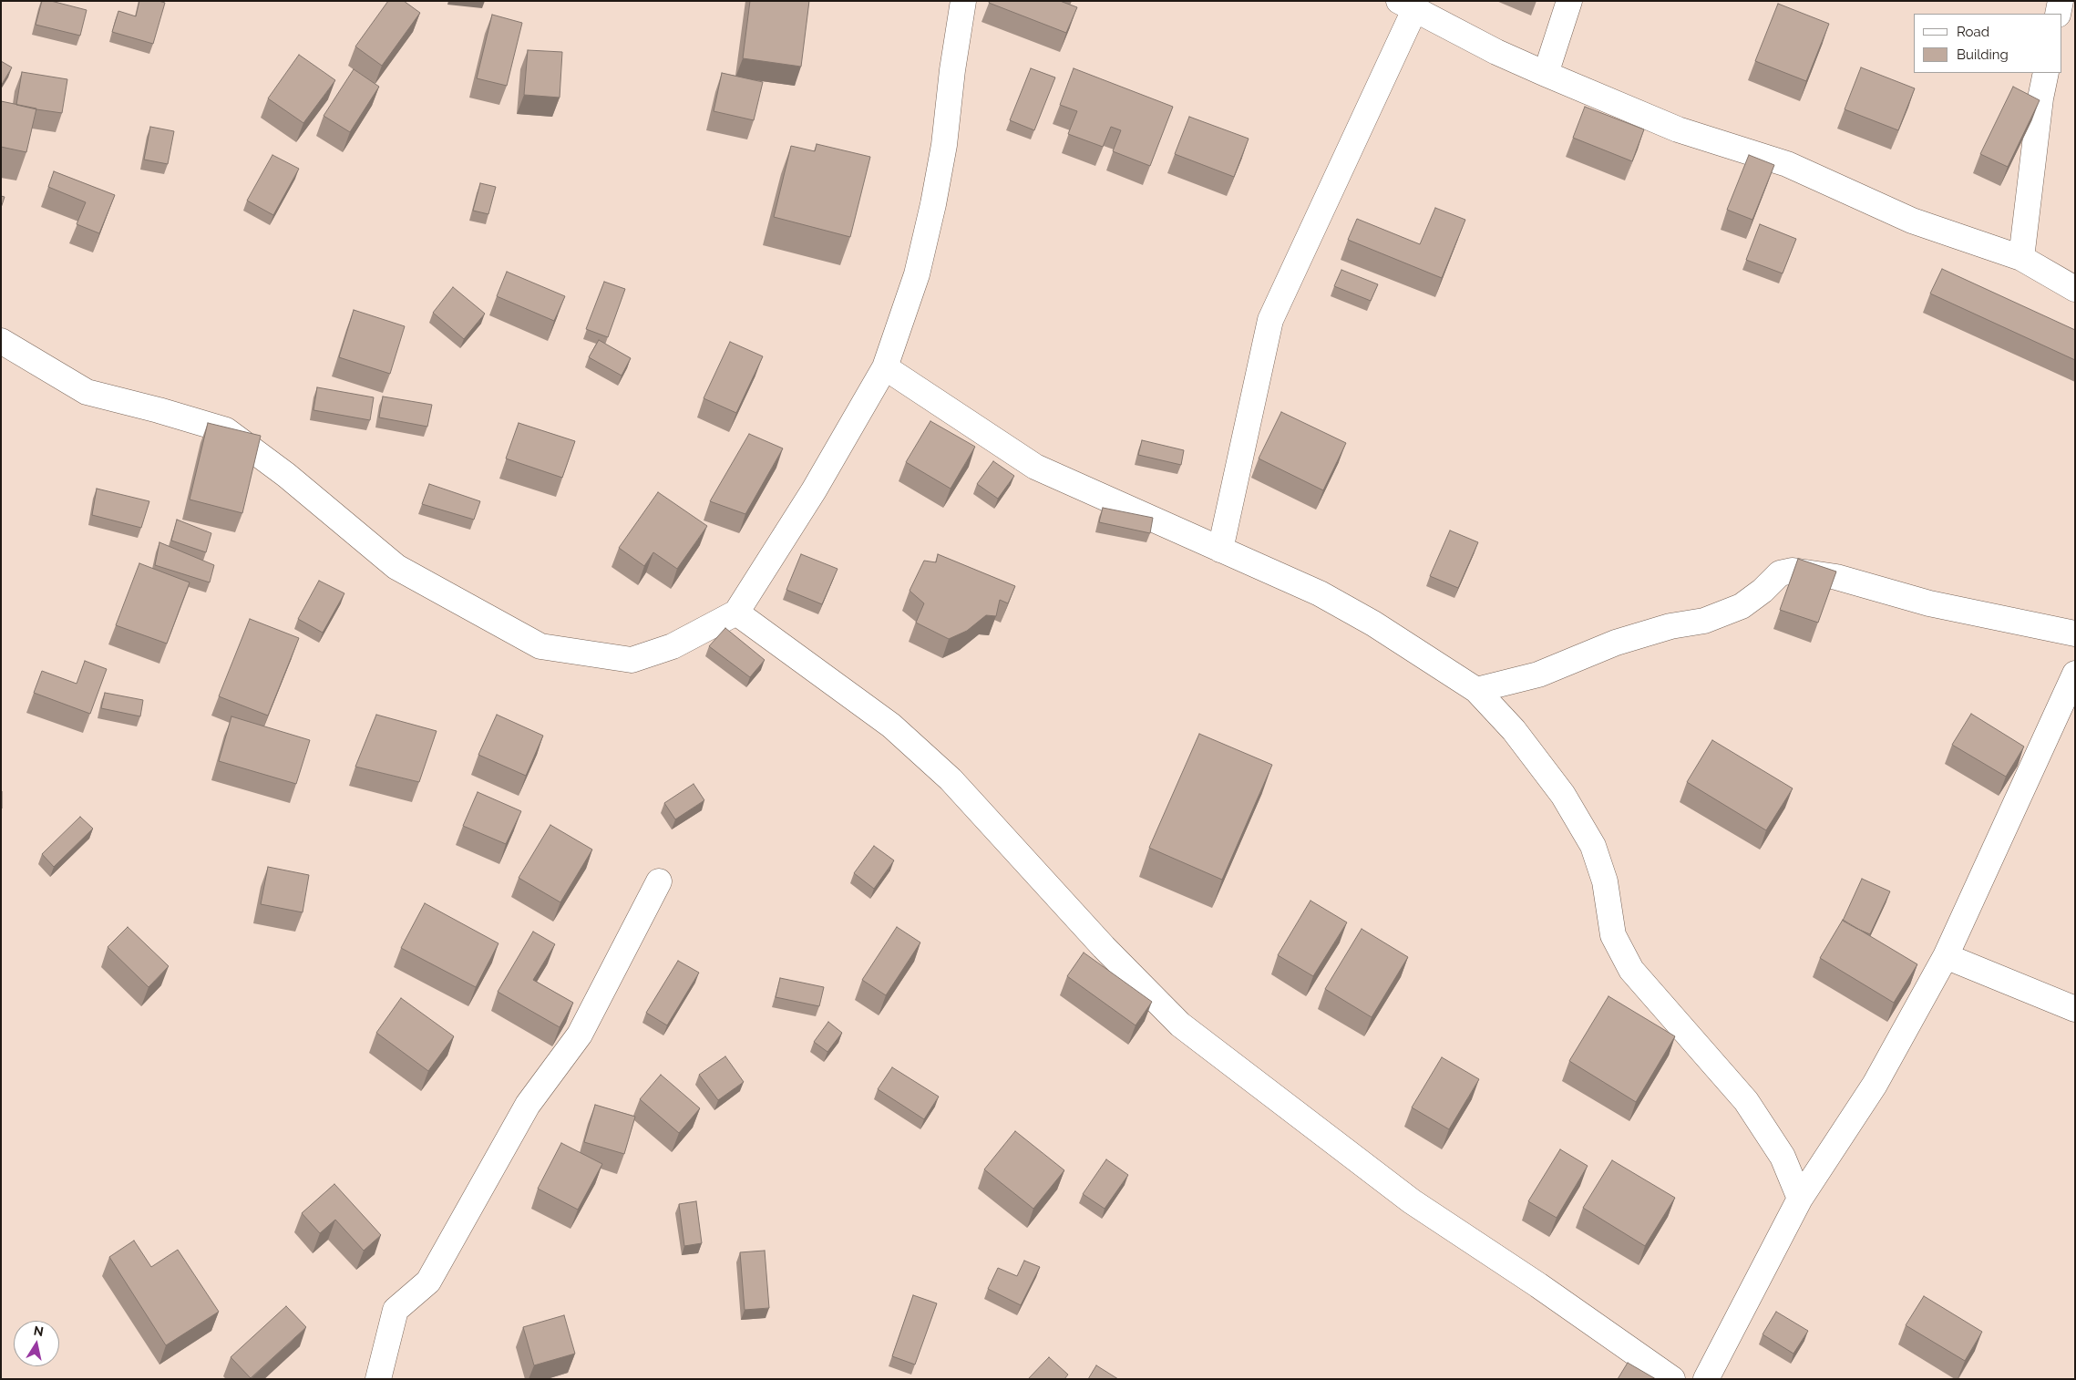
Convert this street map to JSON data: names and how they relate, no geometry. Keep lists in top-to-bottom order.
{
  "legend": ["Road", "Building"],
  "north": "top"
}
